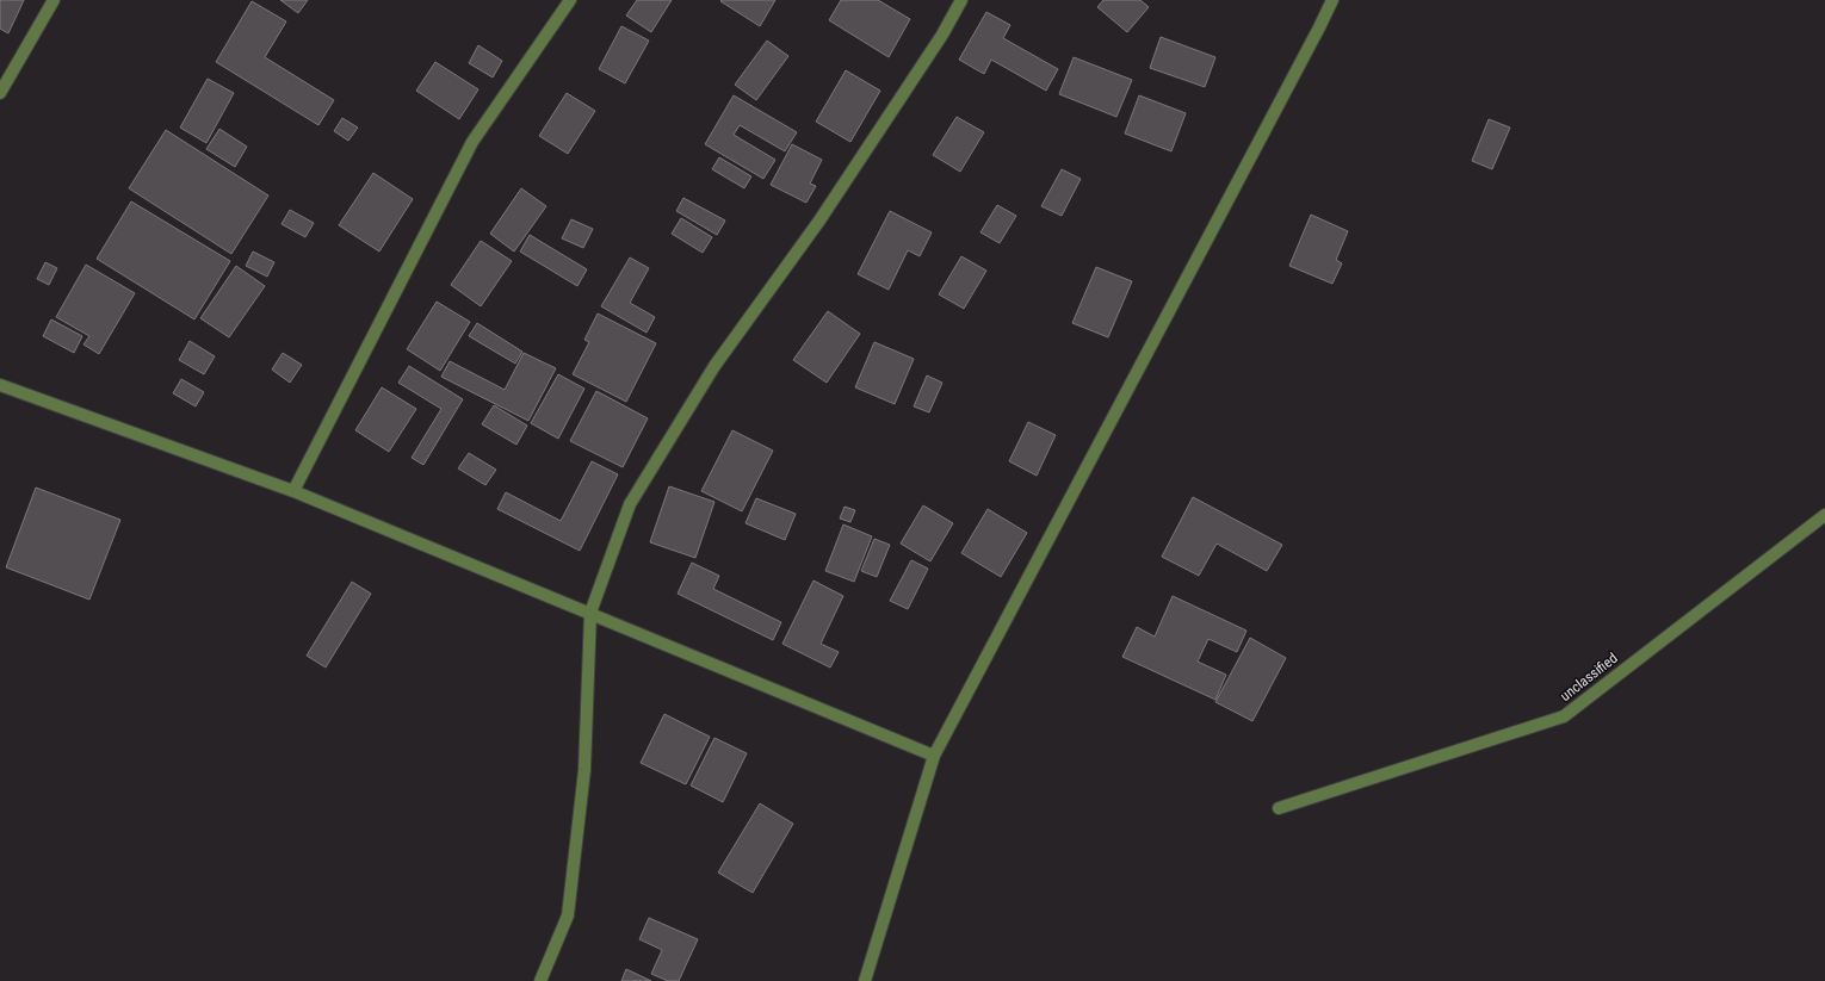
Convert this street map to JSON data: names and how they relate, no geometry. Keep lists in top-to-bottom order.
{
  "streets": {
    "street": ["unclassified"]
  }
}
